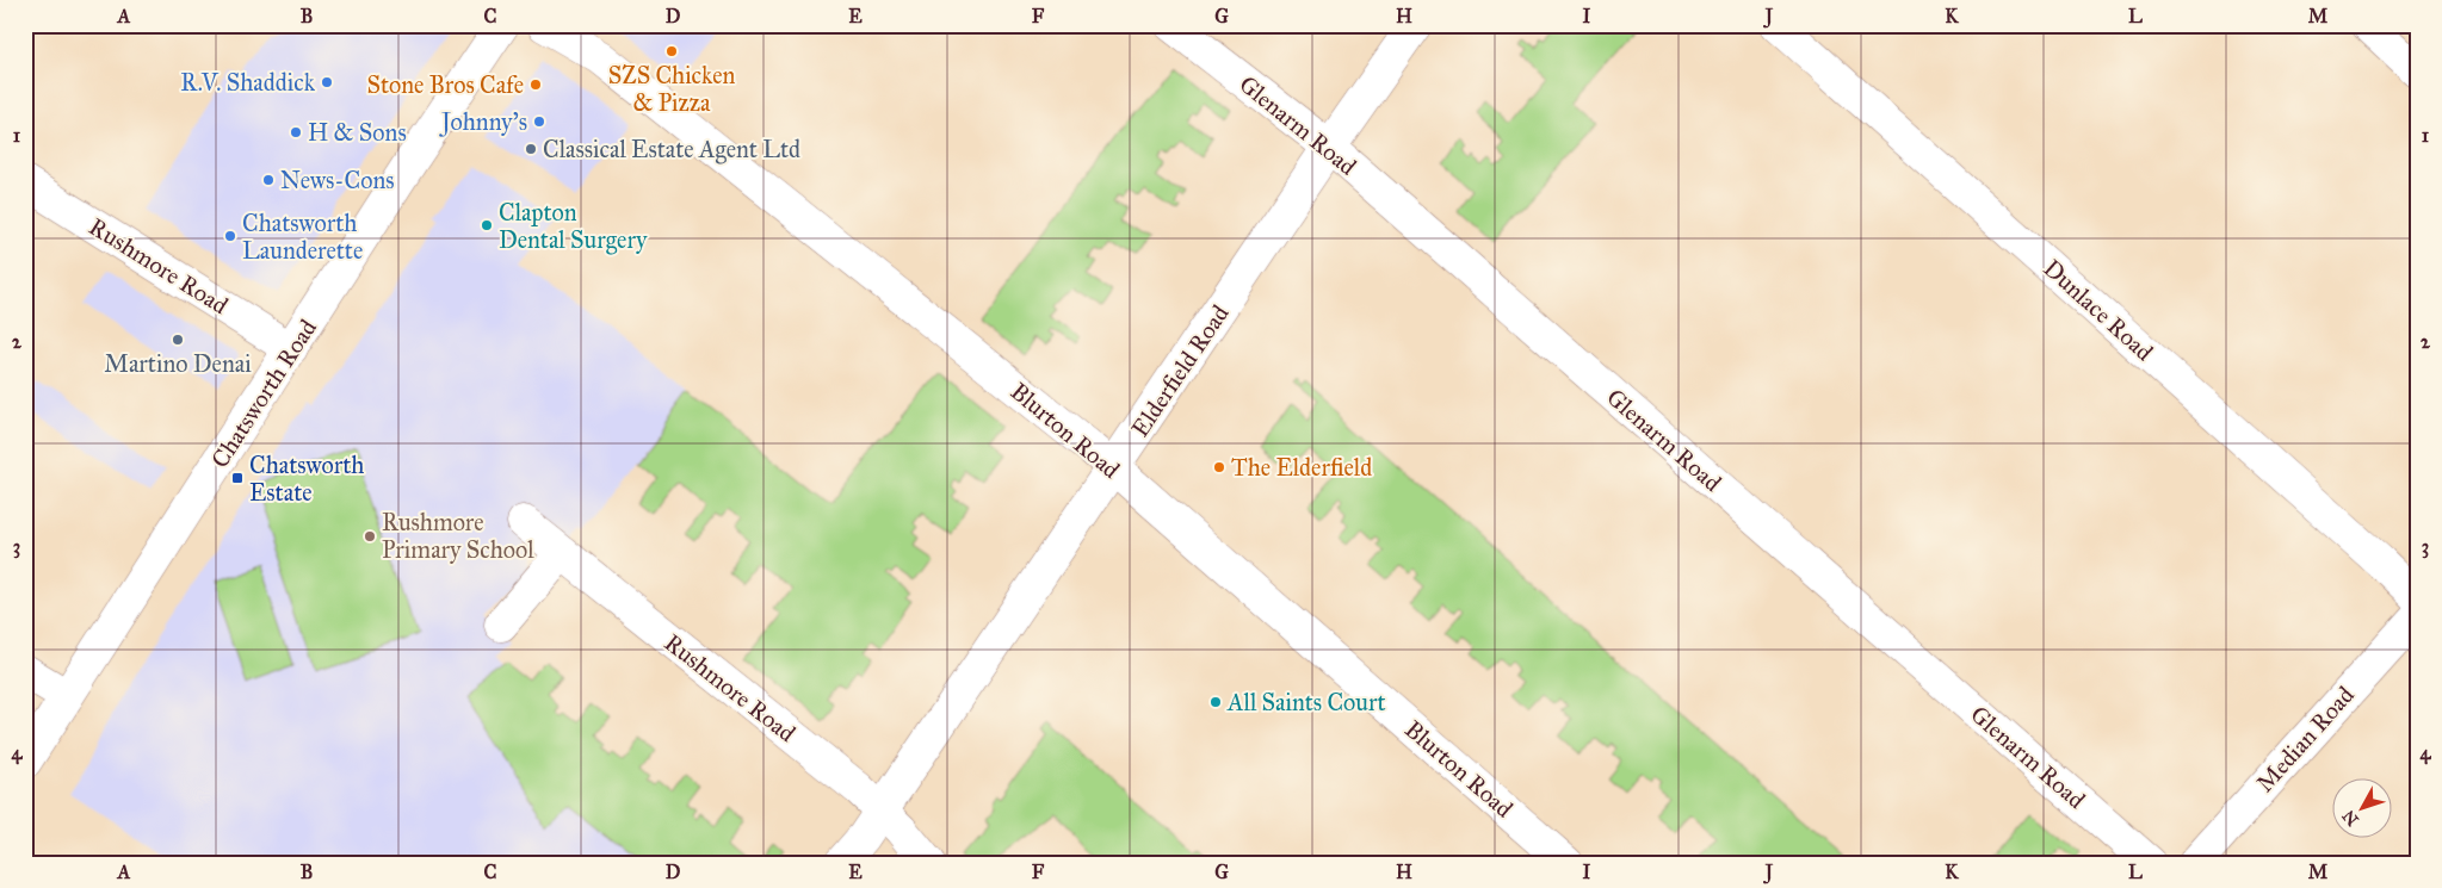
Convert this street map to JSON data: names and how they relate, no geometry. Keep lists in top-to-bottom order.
{
  "streets": {
    "street": [
      "Glenarm Road",
      "Rushmore Road",
      "Dunlace Road",
      "Elderfield Road",
      "Chatsworth Road",
      "Blurton Road",
      "Median Road"
    ]
  },
  "crossings": [
    ["Glenarm Road", "Elderfield Road"],
    ["Rushmore Road", "Elderfield Road"],
    ["Rushmore Road", "Chatsworth Road"],
    ["Elderfield Road", "Blurton Road"]
  ],
  "places": {
    "other": [
      "SZS Chicken & Pizza",
      "R.V. Shaddick",
      "Stone Bros Cafe",
      "Johnny's",
      "H & Sons",
      "Classical Estate Agent Ltd",
      "News-Cons",
      "Clapton Dental Surgery",
      "Chatsworth Launderette",
      "Martino Denai",
      "The Elderfield",
      "Rushmore Primary School",
      "All Saints Court"
    ],
    "transit": ["Chatsworth Estate"]
  },
  "north": "bottom left",
  "grid": {
    "columns": [
      "A",
      "B",
      "C",
      "D",
      "E",
      "F",
      "G",
      "H",
      "I",
      "J",
      "K",
      "L",
      "M"
    ],
    "rows": [
      "1",
      "2",
      "3",
      "4"
    ]
  }
}
